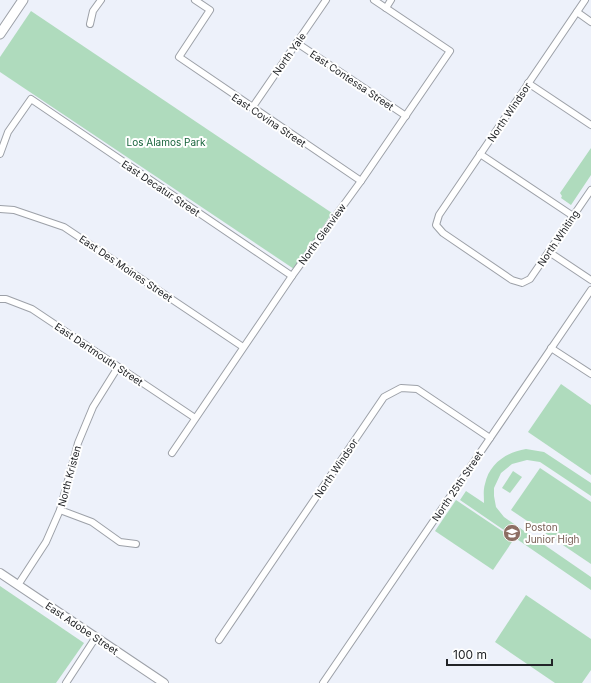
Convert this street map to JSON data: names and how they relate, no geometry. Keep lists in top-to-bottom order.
{
  "streets": {
    "street": [
      "North Yale",
      "East Contessa Street",
      "North Windsor",
      "East Covina Street",
      "East Decatur Street",
      "North Glenview",
      "North Whiting",
      "East Des Moines Street",
      "East Dartmouth Street",
      "North Kristen",
      "North 25th Street",
      "East Adobe Street"
    ]
  },
  "crossings": [
    ["North Yale", "East Contessa Street"],
    ["North Yale", "East Covina Street"],
    ["East Contessa Street", "North Glenview"],
    ["North Windsor", "North Whiting"],
    ["North Windsor", "North 25th Street"],
    ["East Covina Street", "North Glenview"],
    ["East Decatur Street", "North Glenview"],
    ["North Glenview", "East Des Moines Street"],
    ["North Glenview", "East Dartmouth Street"],
    ["East Dartmouth Street", "North Kristen"],
    ["North Kristen", "East Adobe Street"]
  ],
  "parks": ["Los Alamos Park"],
  "places": {
    "school or university": ["Poston Junior High"]
  },
  "scale_bar": "100 m"
}
